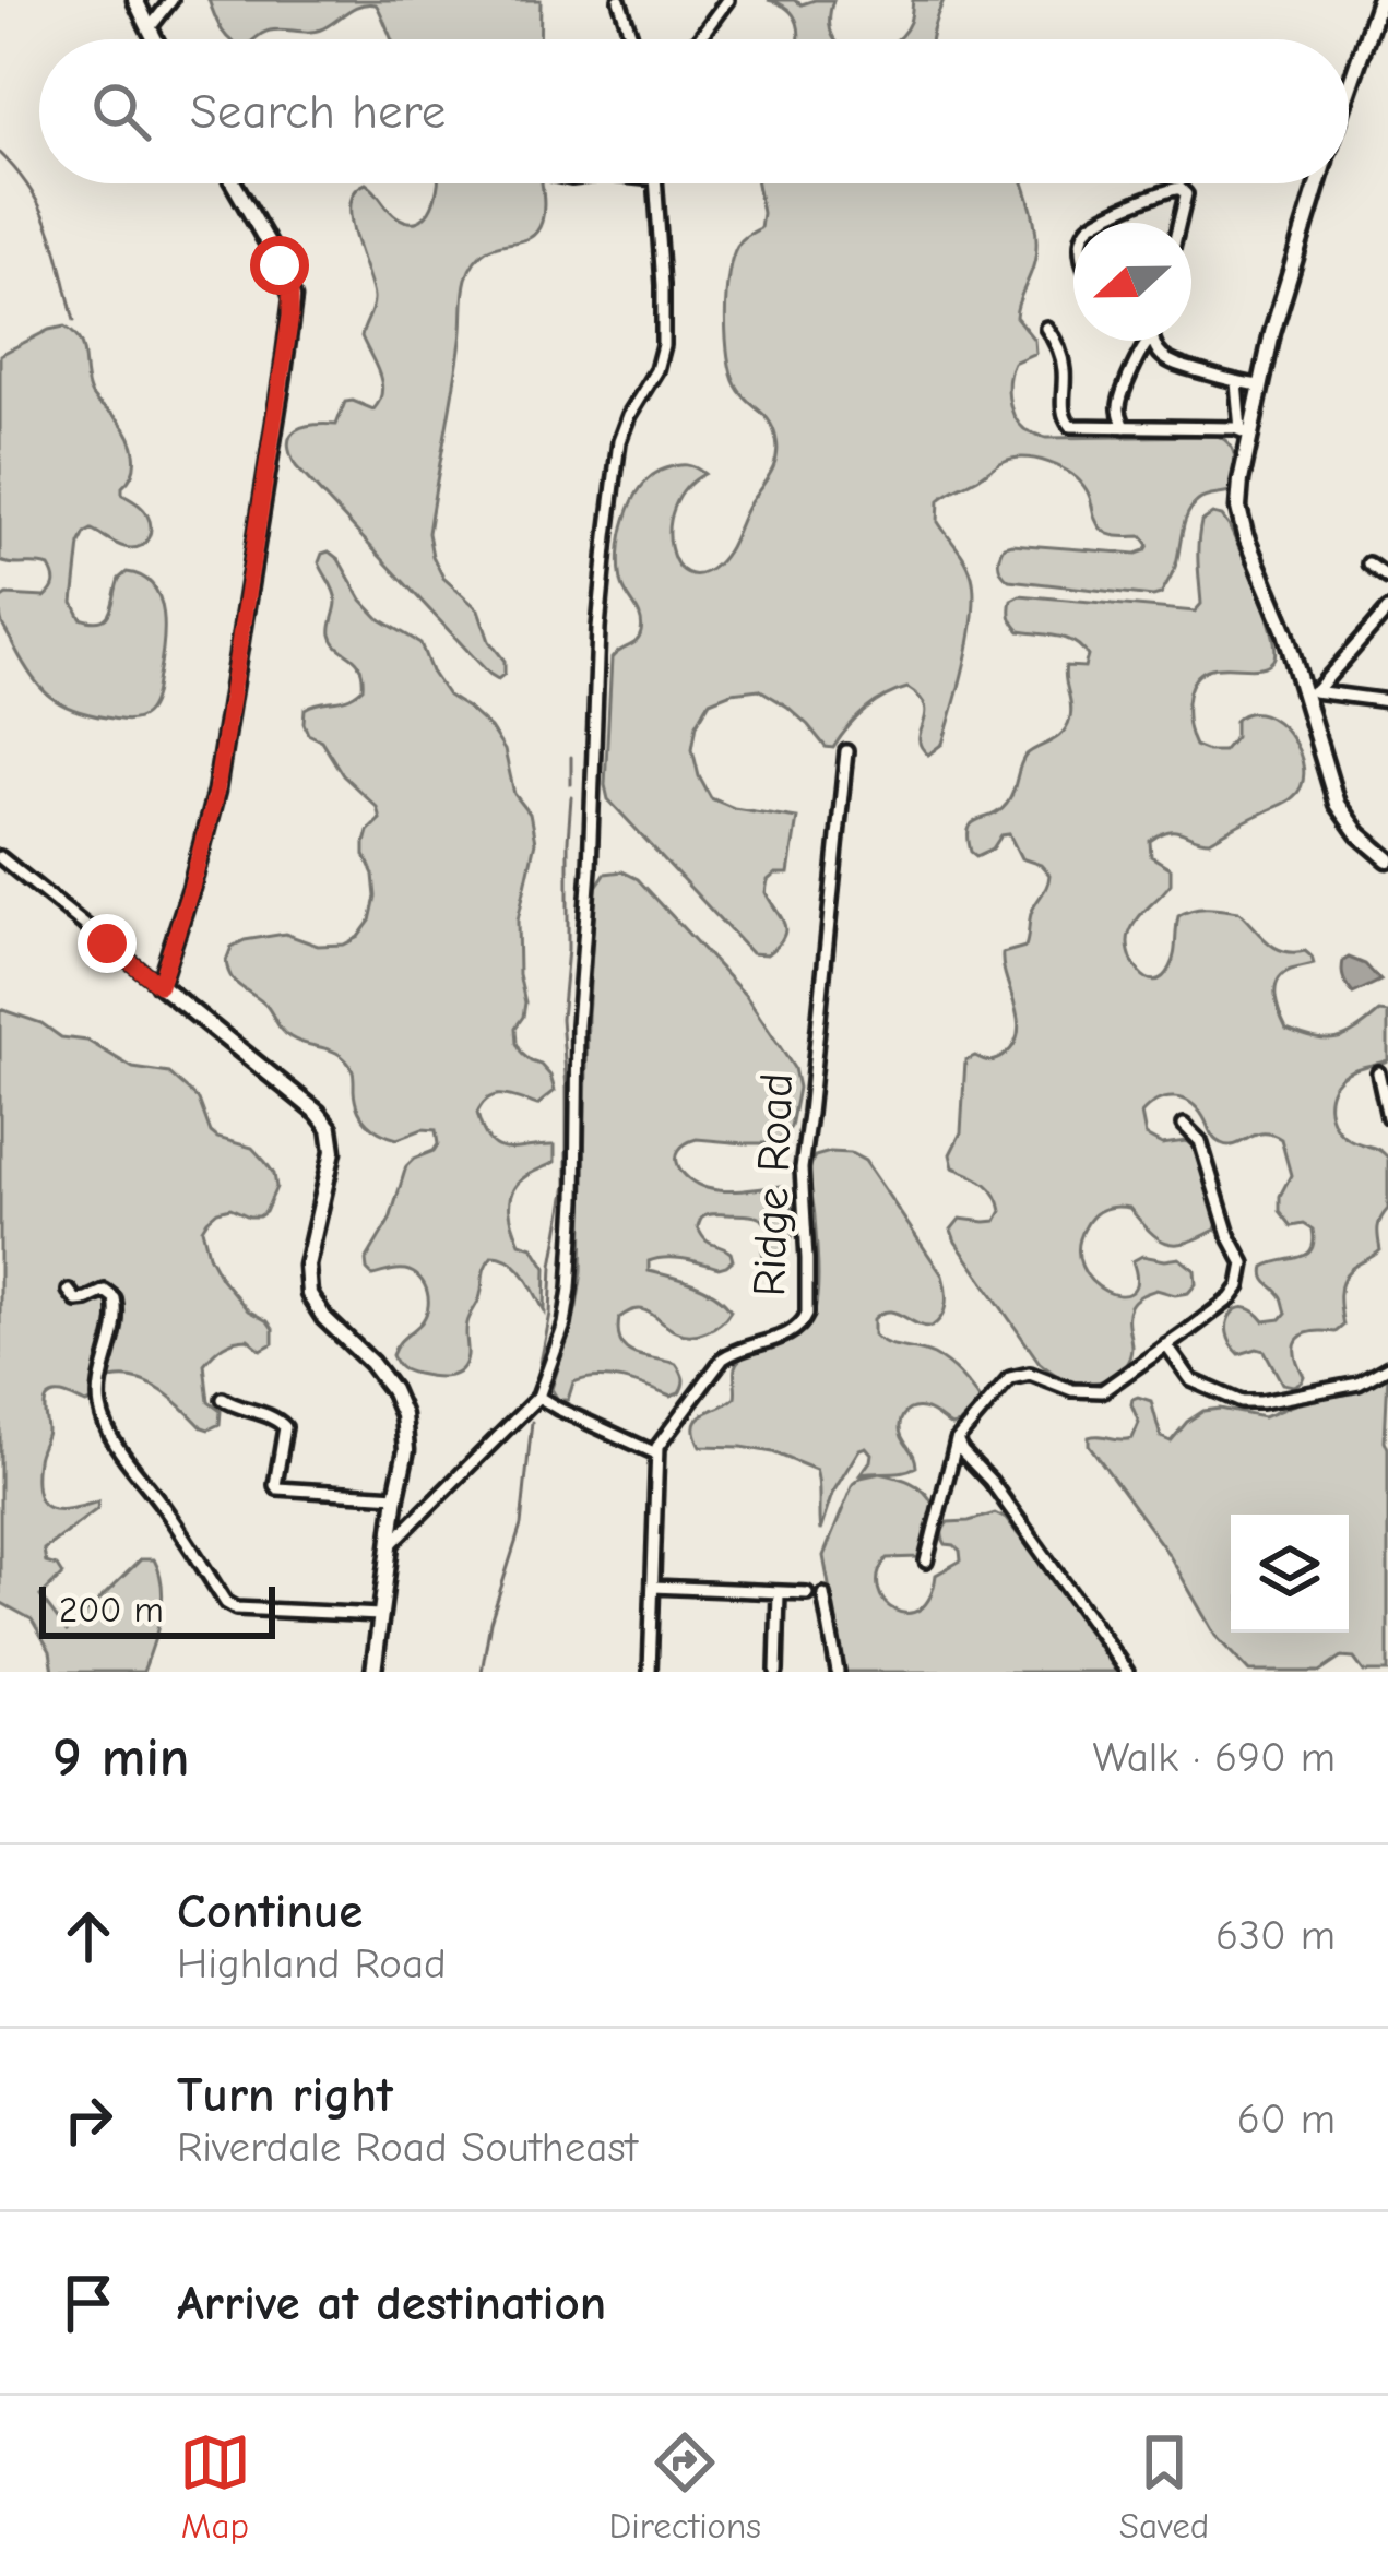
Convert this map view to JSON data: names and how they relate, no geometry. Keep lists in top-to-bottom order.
{
  "streets": {
    "street": ["Ridge Road"]
  },
  "scale_bar": "200 m",
  "north": "left",
  "page": {
    "search": "Search here",
    "scale": "200 m",
    "heading": ["9 min", "Walk · 690 m"],
    "list": [
      ["Continue", "Highland Road", "630 m"],
      ["Turn right", "Riverdale Road Southeast", "60 m"],
      "Arrive at destination"
    ],
    "nav": ["Map", "Directions", "Saved"]
  }
}
